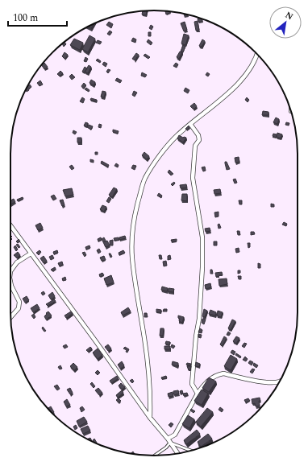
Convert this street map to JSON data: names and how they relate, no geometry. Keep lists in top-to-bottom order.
{
  "scale_bar": "100 m",
  "north": "top right"
}
